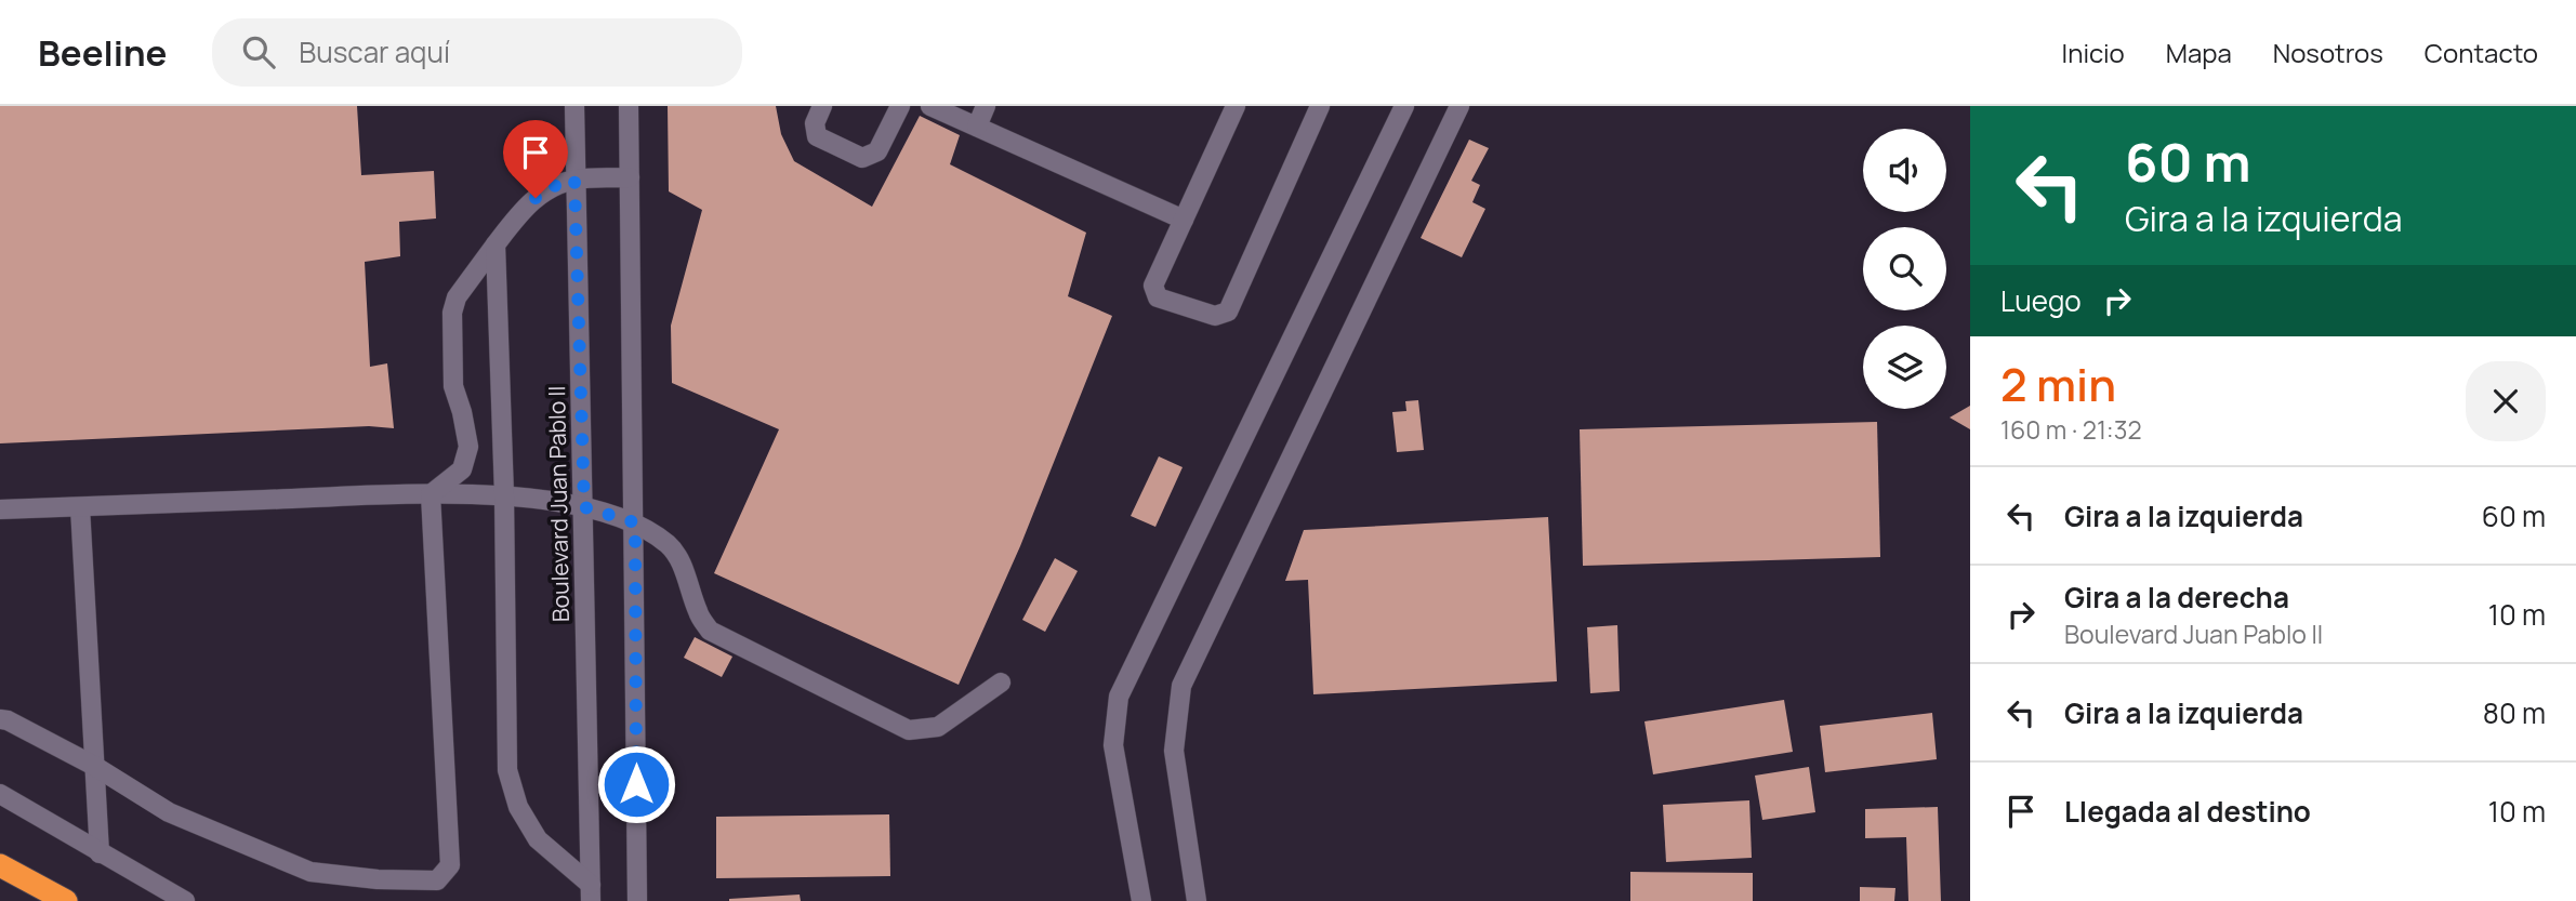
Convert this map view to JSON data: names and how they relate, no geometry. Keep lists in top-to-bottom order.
{
  "streets": {
    "street": ["Boulevard Juan Pablo II"]
  },
  "page": {
    "header": "Beeline",
    "search": "Buscar aquí",
    "nav": [
      "Inicio",
      "Mapa",
      "Nosotros",
      "Contacto"
    ],
    "turn": ["60 m", "Gira a la izquierda"],
    "then": "Luego",
    "heading": ["2 min", "160 m · 21:32"],
    "list": [
      {
        "name": "Gira a la izquierda",
        "value": "60 m"
      },
      {
        "name": "Gira a la derecha",
        "note": "Boulevard Juan Pablo II",
        "value": "10 m"
      },
      {
        "name": "Gira a la izquierda",
        "value": "80 m"
      },
      {
        "name": "Llegada al destino",
        "value": "10 m"
      }
    ]
  }
}
